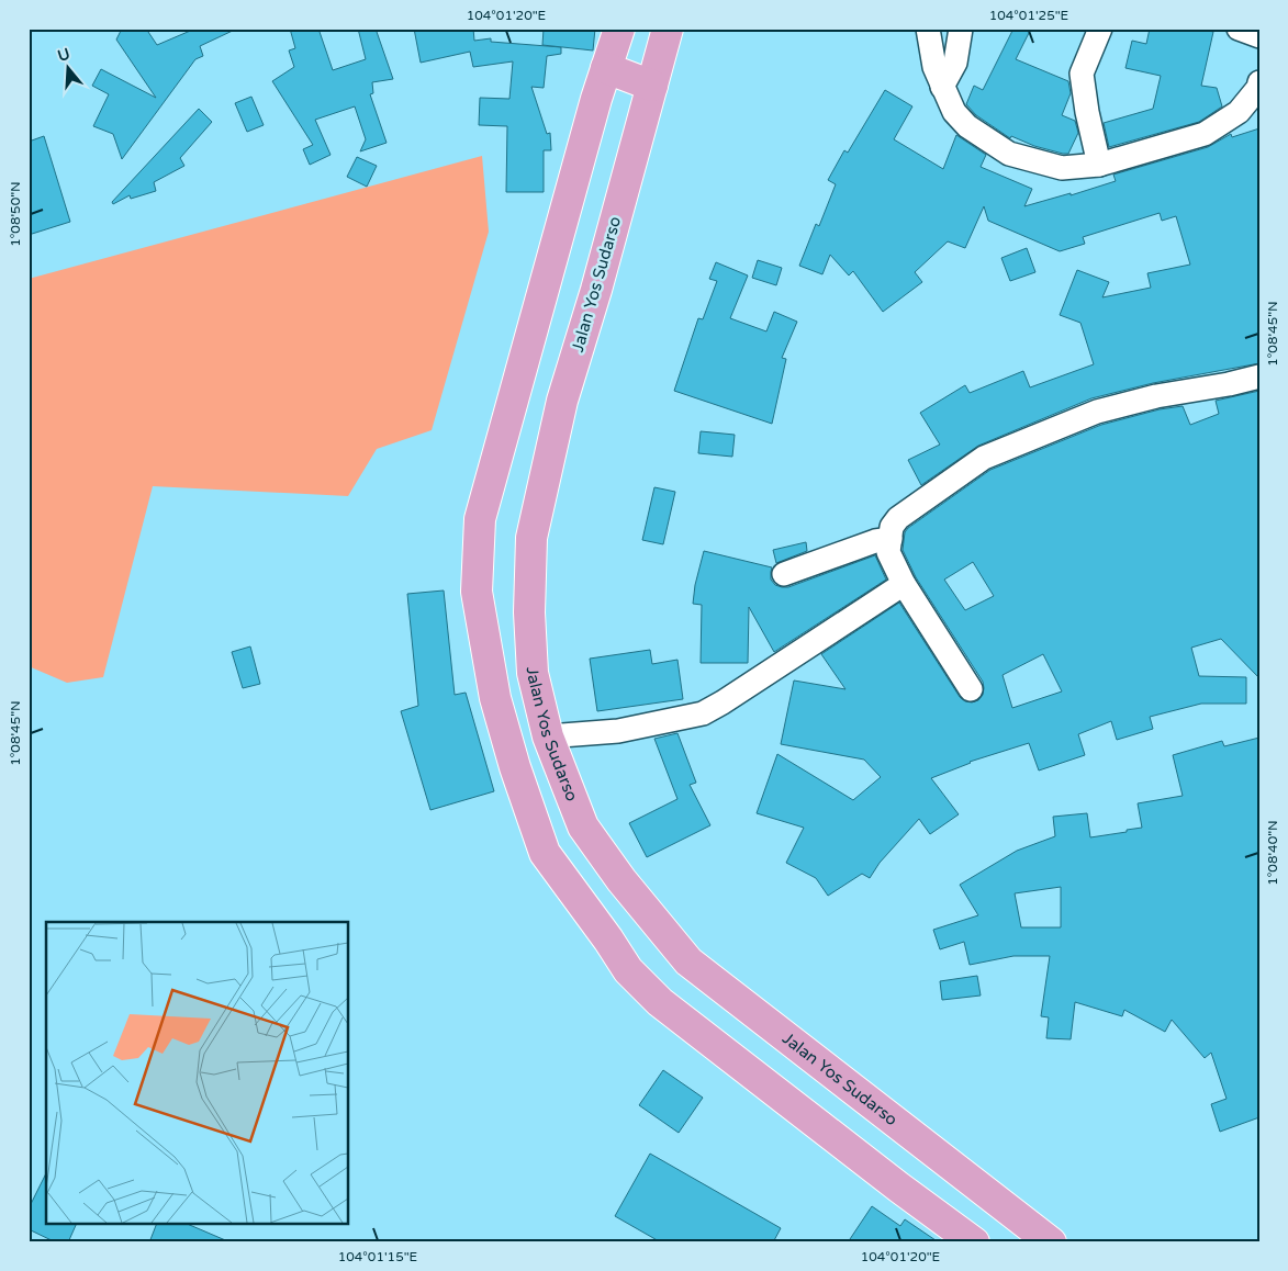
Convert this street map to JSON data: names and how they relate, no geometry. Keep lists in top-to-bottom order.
{
  "streets": {
    "main road": ["Jalan Yos Sudarso"]
  },
  "north": "top",
  "coordinates": [
    "104°01'20\"E",
    "104°01'25\"E",
    "1°08'50\"N",
    "1°08'45\"N",
    "1°08'40\"N",
    "104°01'15\"E"
  ]
}
